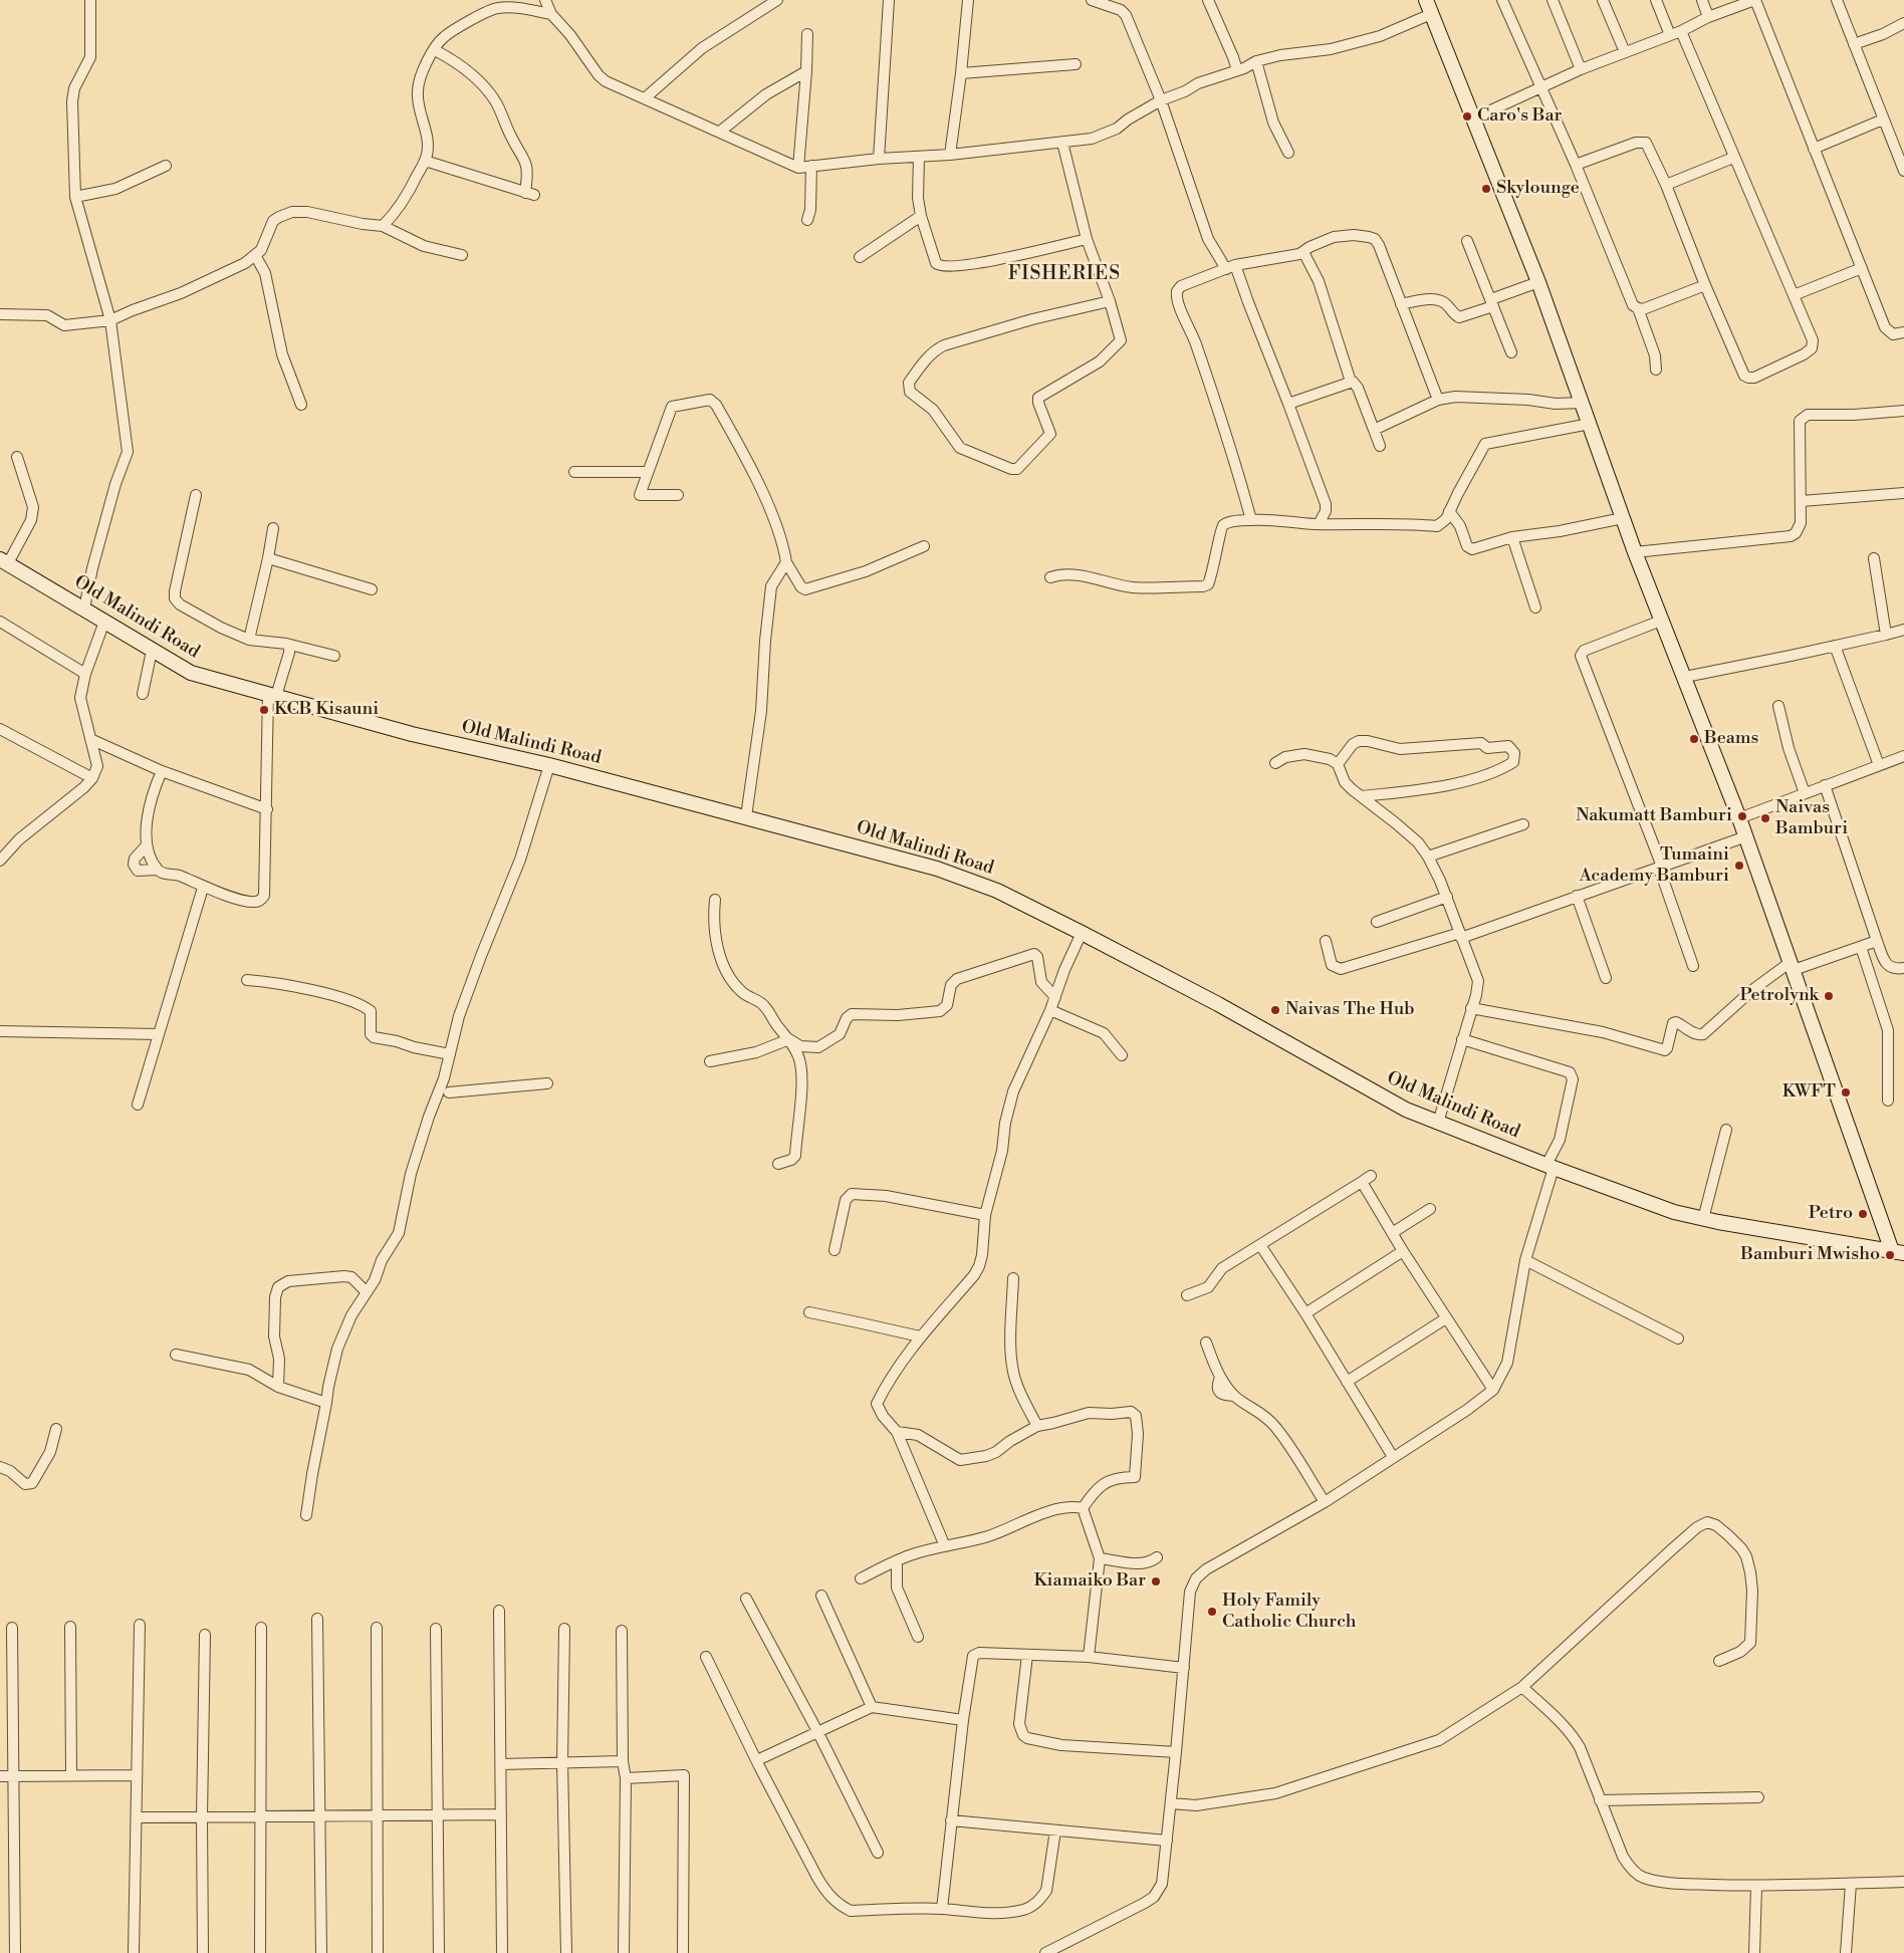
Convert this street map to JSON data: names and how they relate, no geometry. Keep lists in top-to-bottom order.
{
  "streets": {
    "main road": ["Old Malindi Road"]
  },
  "districts": ["FISHERIES"],
  "places": [
    "Caro's Bar",
    "Skylounge",
    "KCB Kisauni",
    "Beams",
    "Nakumatt Bamburi",
    "Naivas Bamburi",
    "Tumaini Academy Bamburi",
    "Petrolynk",
    "Naivas The Hub",
    "KWFT",
    "Petro",
    "Bamburi Mwisho",
    "Kiamaiko Bar",
    "Holy Family Catholic Church"
  ]
}
